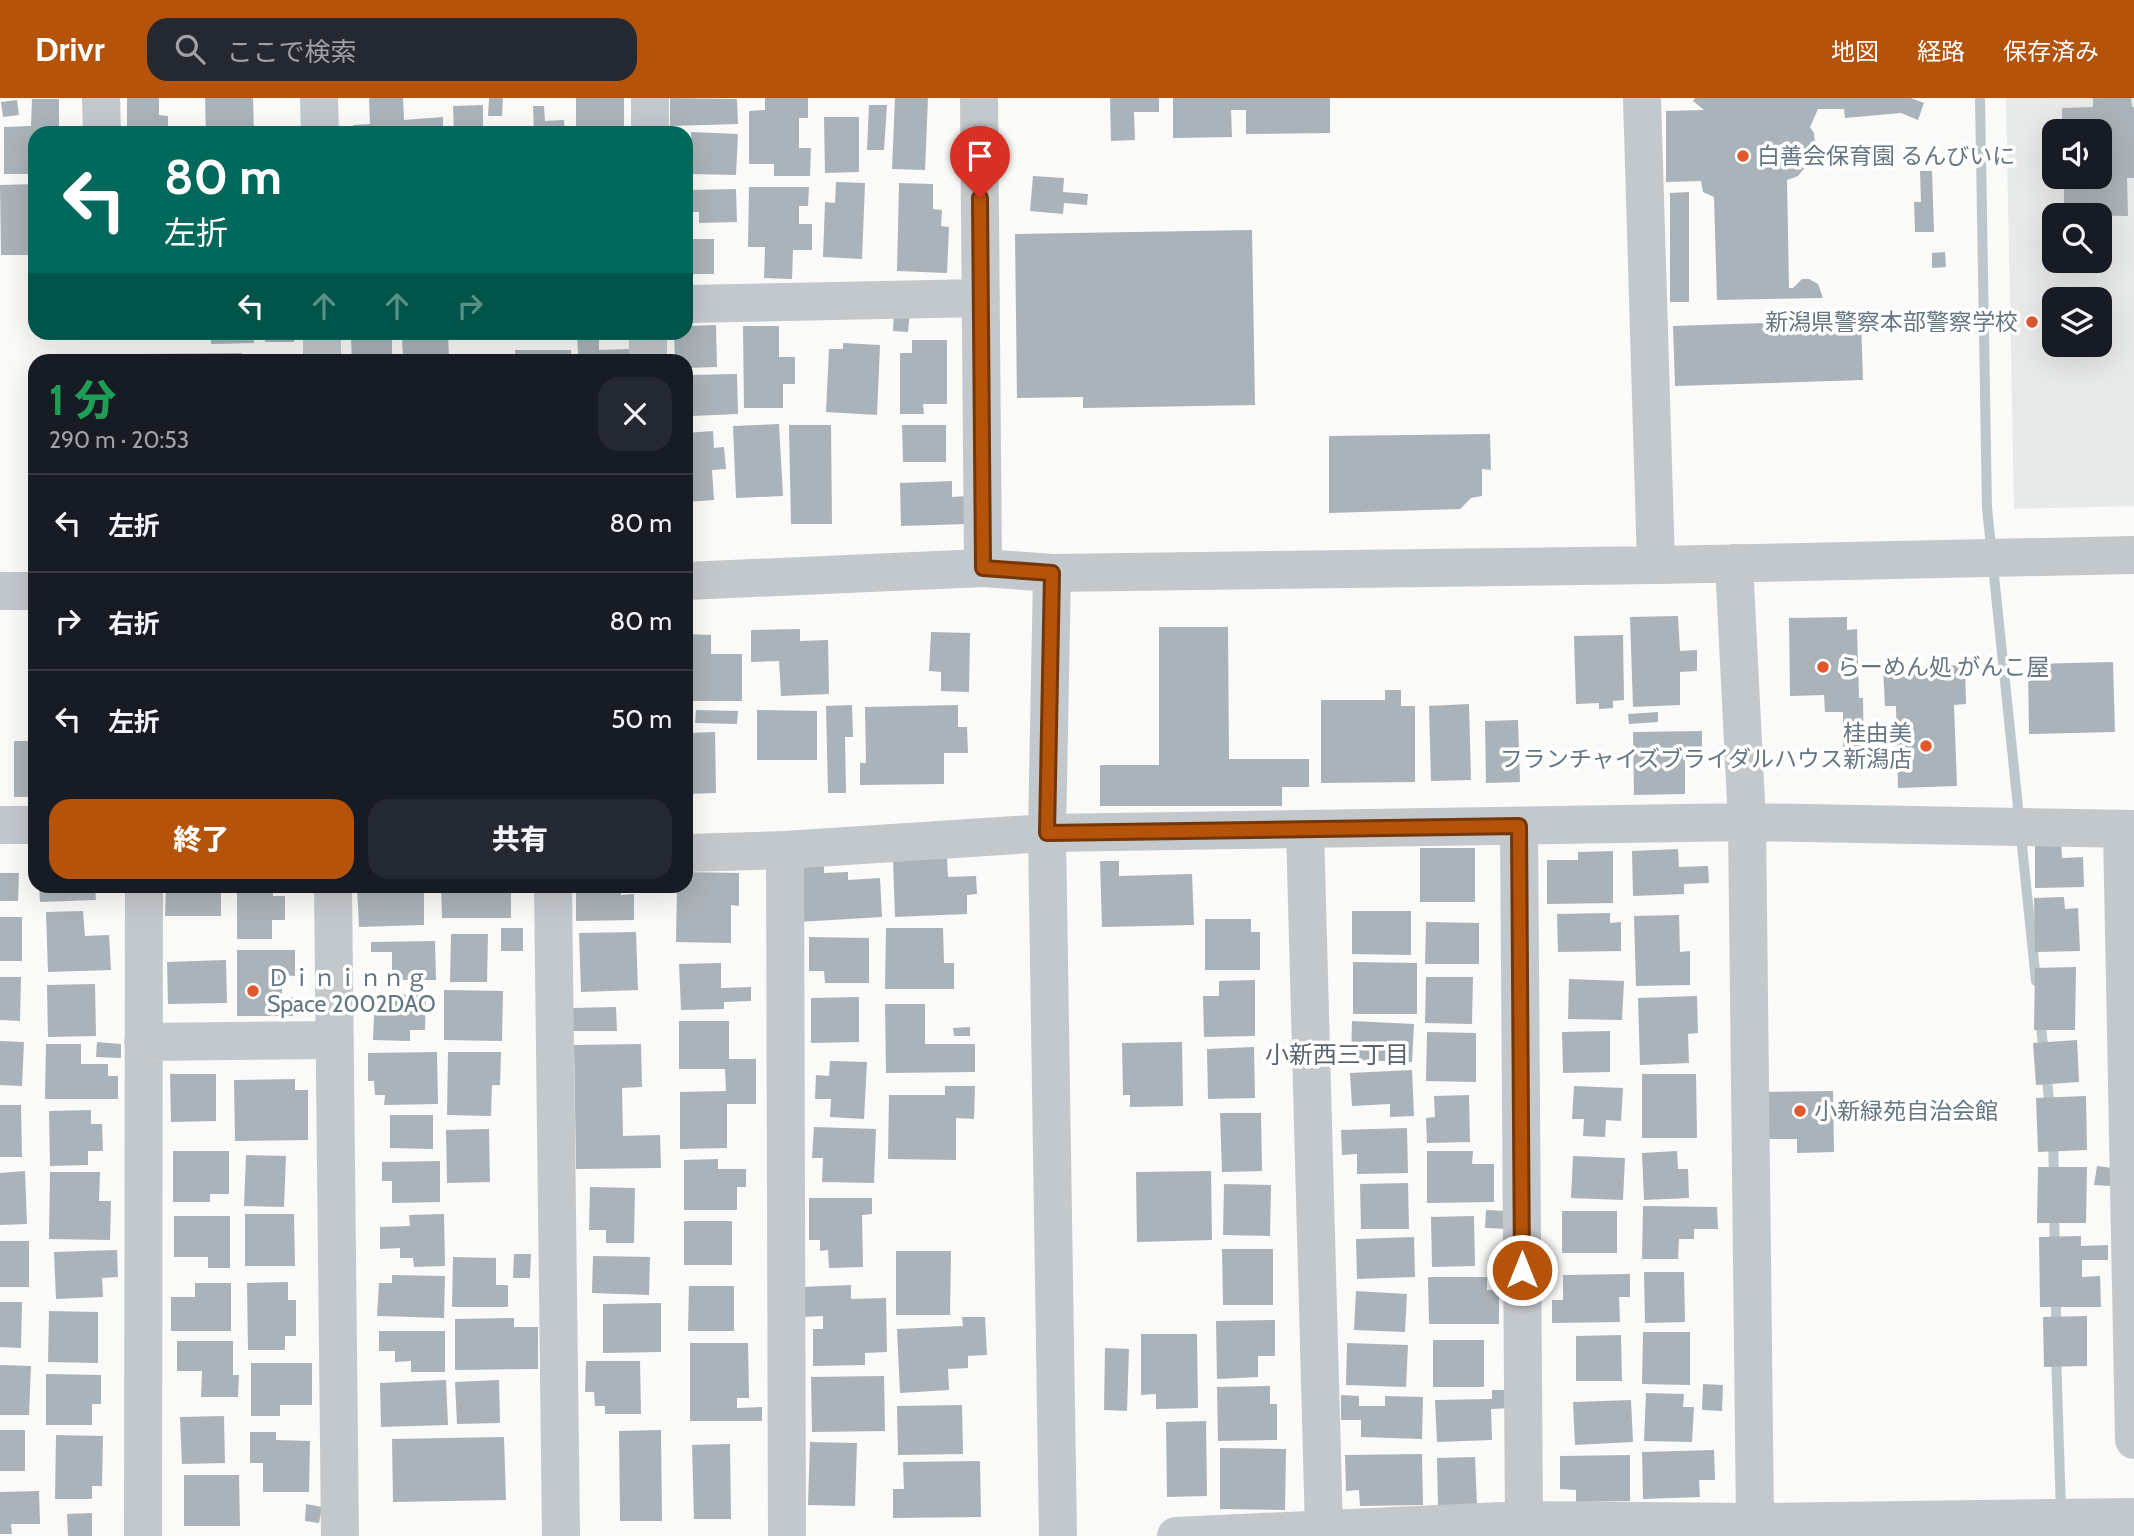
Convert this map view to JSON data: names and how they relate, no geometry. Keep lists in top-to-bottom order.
{
  "districts": ["小新西三丁目"],
  "places": [
    "白善会保育園 るんびいに",
    "新潟県警察本部警察学校",
    "らーめん処 がんこ屋",
    "桂由美 フランチャイズブライダルハウス新潟店",
    "Ｄｉｎｉｎｎｇ Space 2002DAO",
    "小新緑苑自治会館"
  ],
  "page": {
    "header": "Drivr",
    "search": "ここで検索",
    "nav": ["地図", "経路", "保存済み"],
    "turn": ["80 m", "左折"],
    "heading": ["1 分", "290 m · 20:53"],
    "list": [
      {
        "name": "左折",
        "value": "80 m"
      },
      {
        "name": "右折",
        "value": "80 m"
      },
      {
        "name": "左折",
        "value": "50 m"
      }
    ],
    "buttons": ["終了", "共有"]
  }
}
